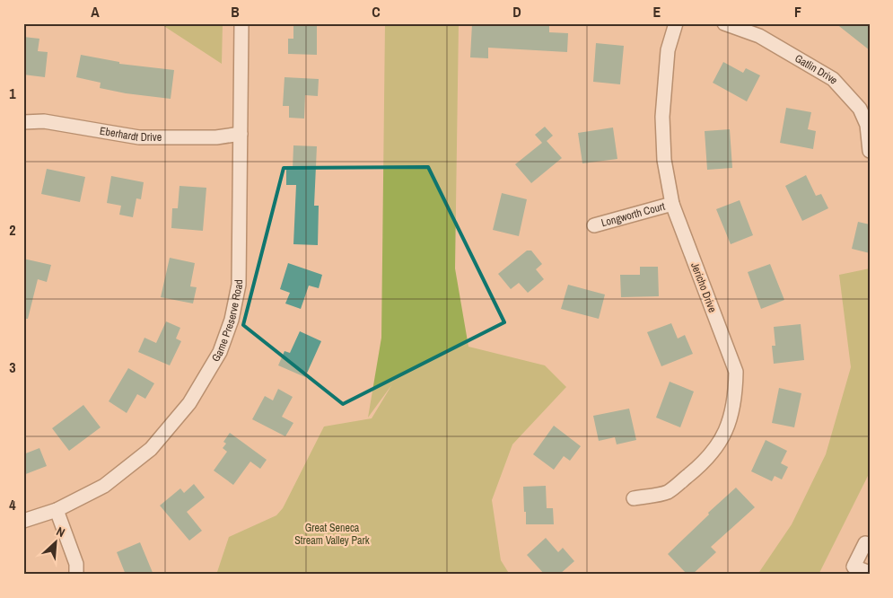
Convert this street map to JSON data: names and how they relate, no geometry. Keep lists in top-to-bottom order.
{
  "streets": {
    "street": [
      "Gatlin Drive",
      "Eberhardt Drive",
      "Longworth Court",
      "Jericho Drive",
      "Game Preserve Road"
    ]
  },
  "crossings": [
    ["Eberhardt Drive", "Game Preserve Road"],
    ["Longworth Court", "Jericho Drive"]
  ],
  "parks": ["Great Seneca Stream Valley Park"],
  "north": "top right",
  "grid": {
    "columns": [
      "A",
      "B",
      "C",
      "D",
      "E",
      "F"
    ],
    "rows": [
      "1",
      "2",
      "3",
      "4"
    ]
  }
}
